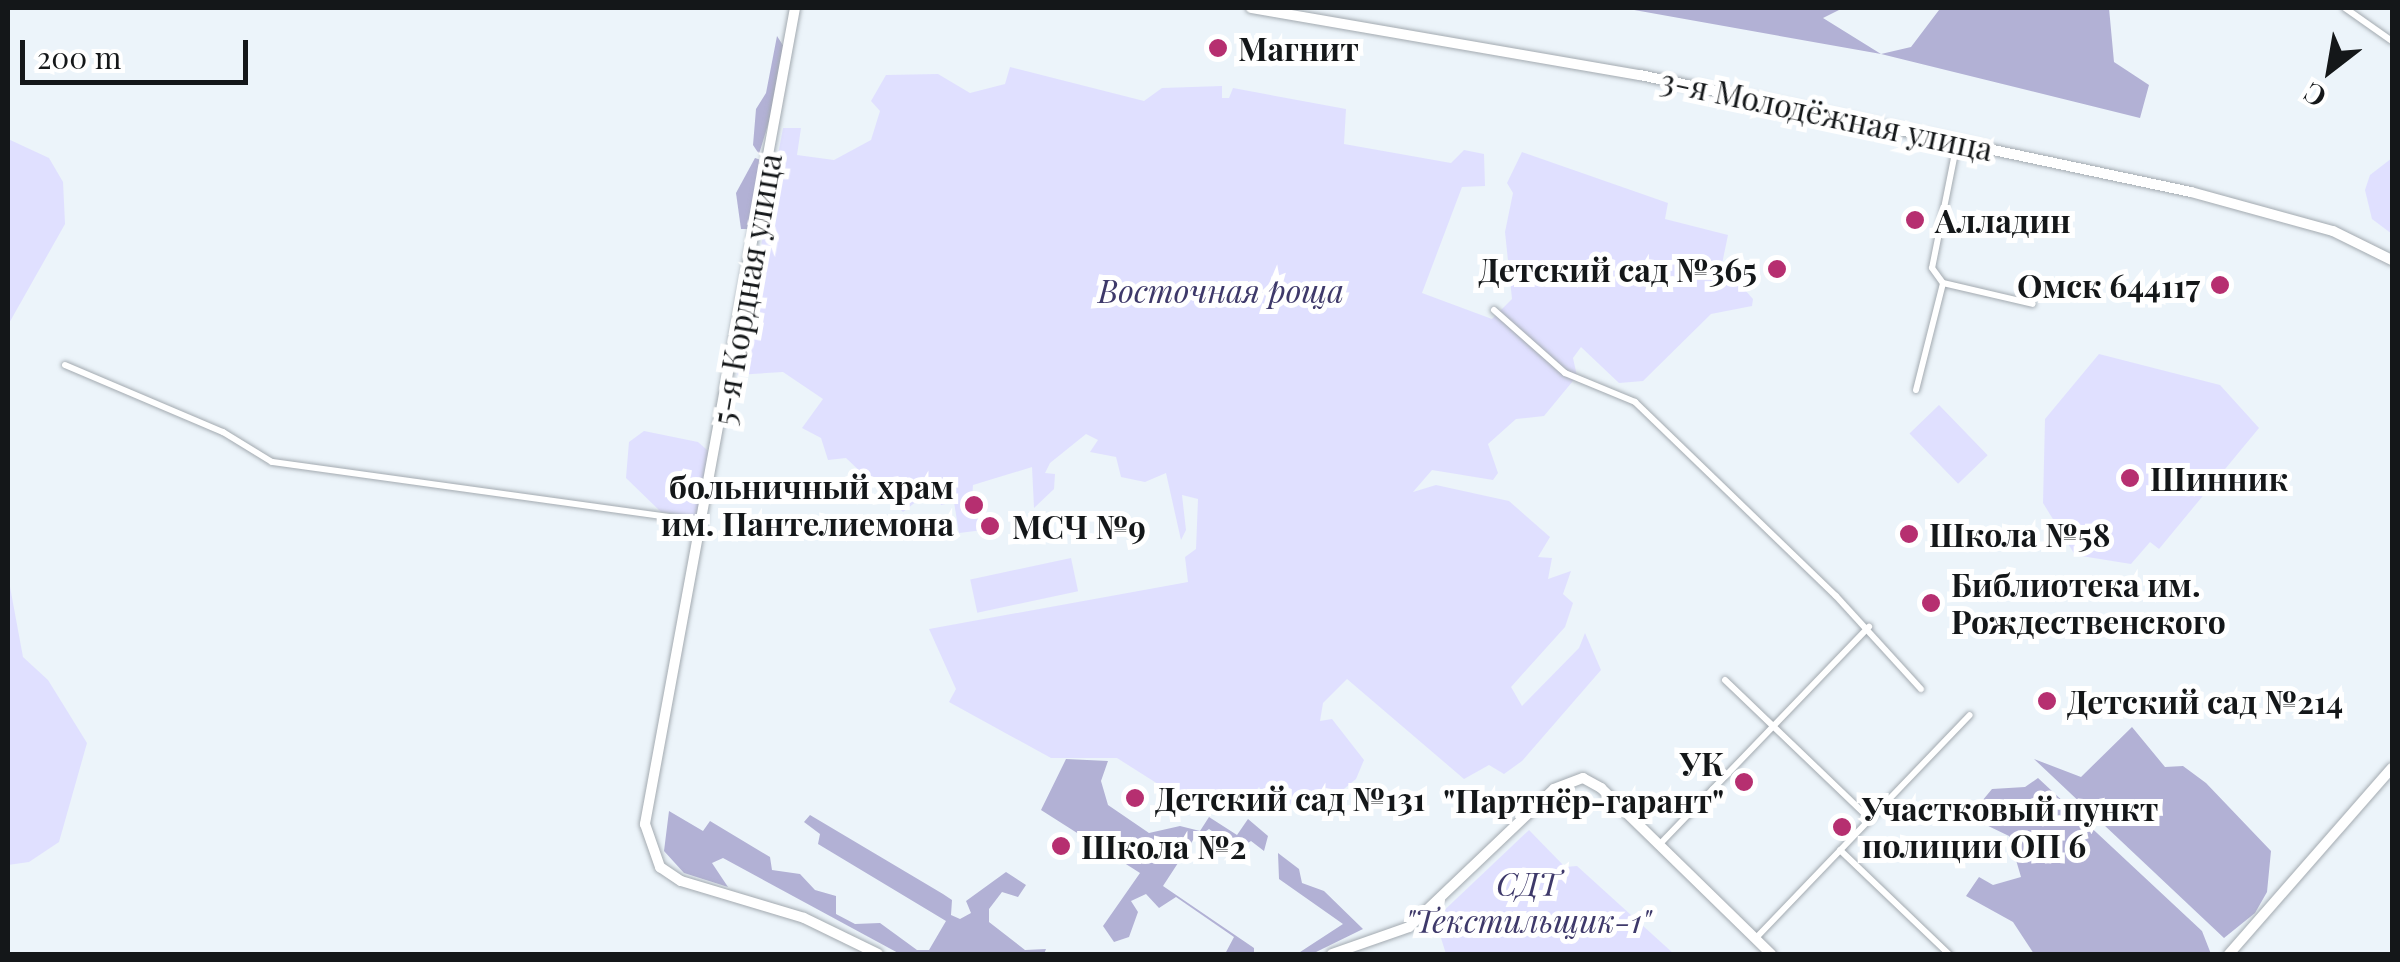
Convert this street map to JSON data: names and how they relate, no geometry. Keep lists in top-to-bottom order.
{
  "streets": {
    "main road": ["3-я Молодёжная улица", "5-я Кордная улица"]
  },
  "parks": ["Восточная роща", "СДТ \"Текстильщик-1\""],
  "places": [
    "Магнит",
    "Алладин",
    "Детский сад №365",
    "Омск 644117",
    "Шинник",
    "больничный храм им. Пантелиемона",
    "МСЧ №9",
    "Школа №58",
    "Библиотека им. Рождественского",
    "Детский сад №214",
    "УК \"Партнёр-гарант\"",
    "Детский сад №131",
    "Участковый пункт полиции ОП 6",
    "Школа №2"
  ],
  "scale_bar": "200 m",
  "north": "bottom left"
}
